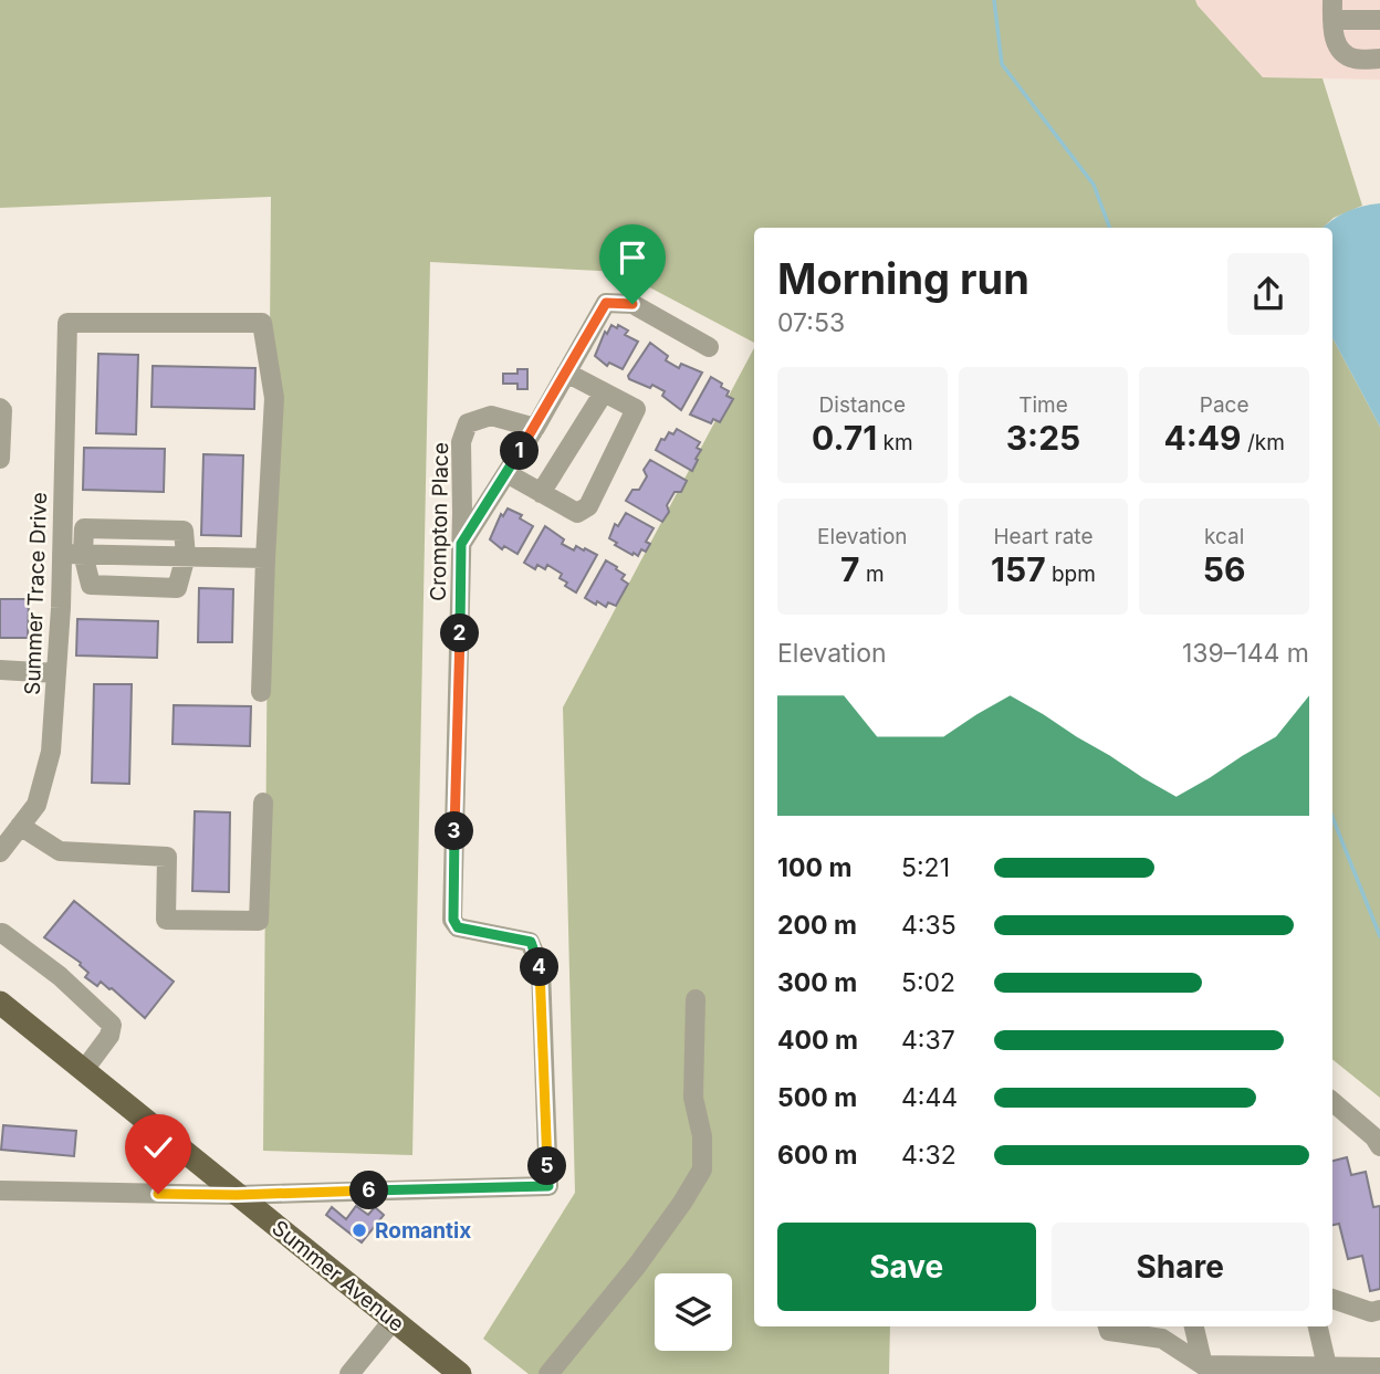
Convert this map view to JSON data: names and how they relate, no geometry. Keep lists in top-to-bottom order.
{
  "streets": {
    "main road": ["Summer Avenue"],
    "street": ["Crompton Place", "Summer Trace Drive"]
  },
  "crossings": [
    ["Crompton Place", "Summer Avenue"]
  ],
  "places": ["Romantix"],
  "page": {
    "heading": ["Morning run", "07:53"],
    "stats": [
      ["Distance", "0.71 km"],
      ["Time", "3:25"],
      ["Pace", "4:49 /km"],
      ["Elevation", "7 m"],
      ["Heart rate", "157 bpm"],
      ["kcal", "56"]
    ],
    "pins": [
      "1",
      "2",
      "3",
      "4",
      "5",
      "6"
    ],
    "chart": ["Elevation", "139–144 m"],
    "list": [
      {
        "name": "100 m",
        "note": "5:21"
      },
      {
        "name": "200 m",
        "note": "4:35"
      },
      {
        "name": "300 m",
        "note": "5:02"
      },
      {
        "name": "400 m",
        "note": "4:37"
      },
      {
        "name": "500 m",
        "note": "4:44"
      },
      {
        "name": "600 m",
        "note": "4:32"
      }
    ],
    "buttons": ["Save", "Share"]
  }
}
